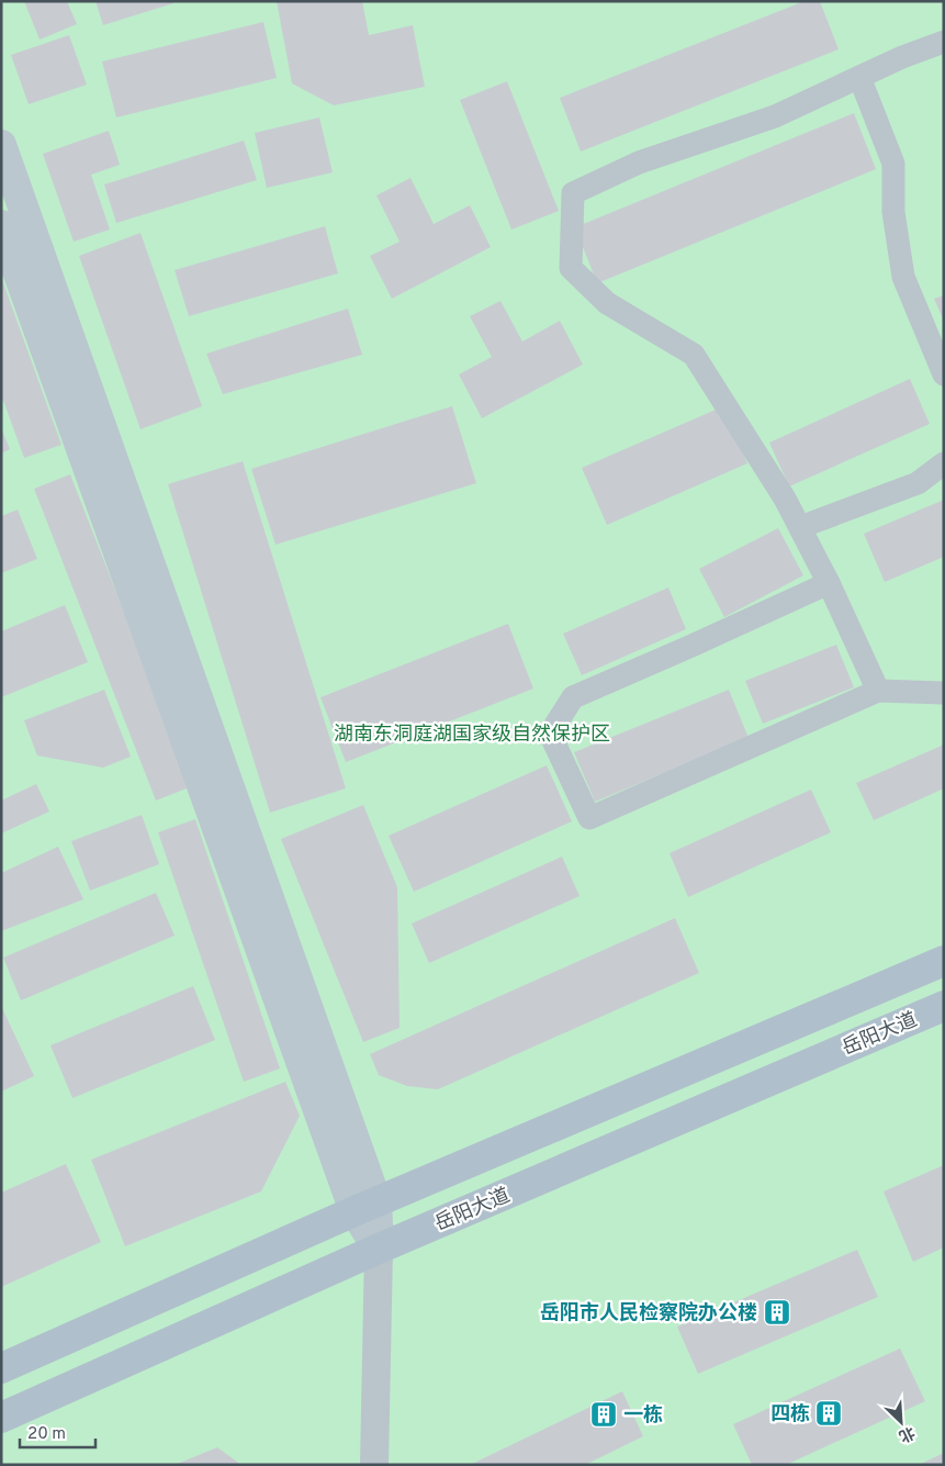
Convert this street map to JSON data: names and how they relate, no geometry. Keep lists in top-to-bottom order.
{
  "streets": {
    "main road": ["岳阳大道"]
  },
  "parks": ["湖南东洞庭湖国家级自然保护区"],
  "places": {
    "building": ["岳阳市人民检察院办公楼", "四栋", "一栋"]
  },
  "scale_bar": "20 m",
  "north": "bottom right"
}
